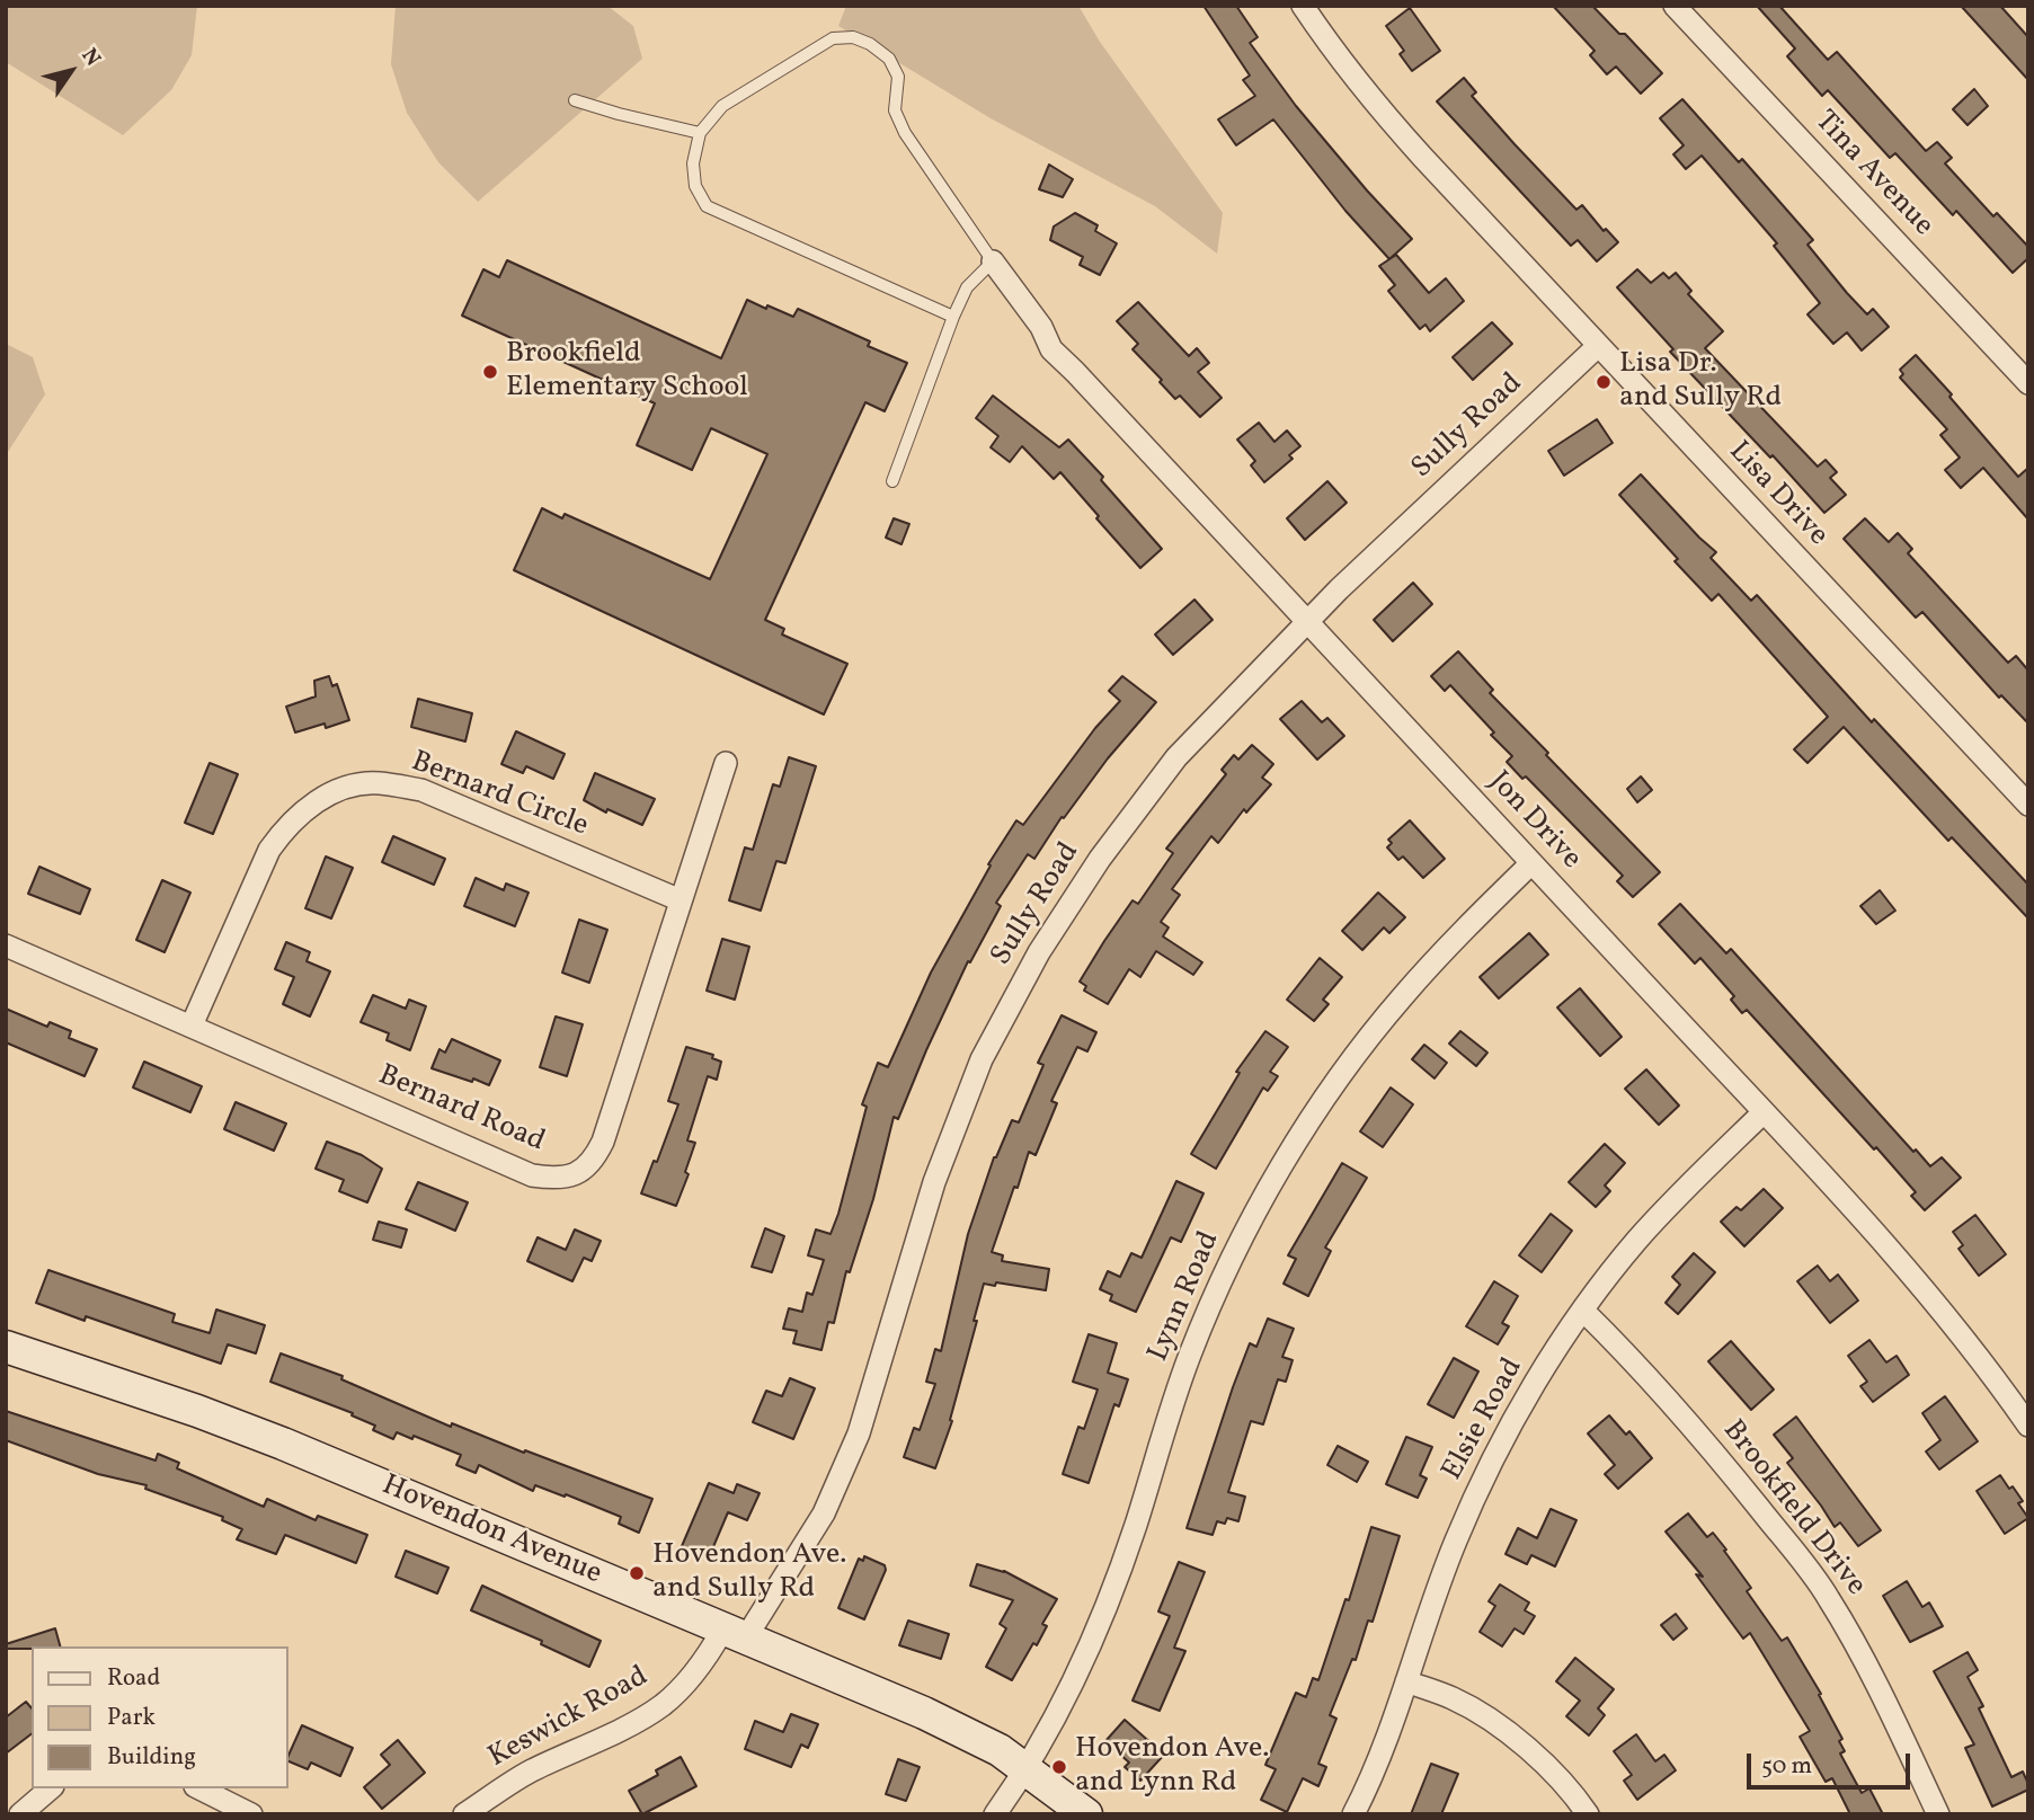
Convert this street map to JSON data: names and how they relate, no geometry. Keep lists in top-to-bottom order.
{
  "streets": {
    "street": [
      "Tina Avenue",
      "Sully Road",
      "Lisa Drive",
      "Bernard Circle",
      "Jon Drive",
      "Bernard Road",
      "Lynn Road",
      "Elsie Road",
      "Brookfield Drive",
      "Hovendon Avenue",
      "Keswick Road"
    ]
  },
  "crossings": [
    ["Sully Road", "Lisa Drive"],
    ["Sully Road", "Jon Drive"],
    ["Sully Road", "Hovendon Avenue"],
    ["Sully Road", "Keswick Road"],
    ["Bernard Circle", "Bernard Road"],
    ["Jon Drive", "Lynn Road"],
    ["Jon Drive", "Elsie Road"],
    ["Lynn Road", "Hovendon Avenue"],
    ["Elsie Road", "Brookfield Drive"],
    ["Hovendon Avenue", "Keswick Road"]
  ],
  "places": [
    "Brookfield Elementary School",
    "Lisa Dr. and Sully Rd",
    "Hovendon Ave. and Sully Rd",
    "Hovendon Ave. and Lynn Rd"
  ],
  "legend": ["Road", "Park", "Building"],
  "scale_bar": "50 m",
  "north": "top right"
}
